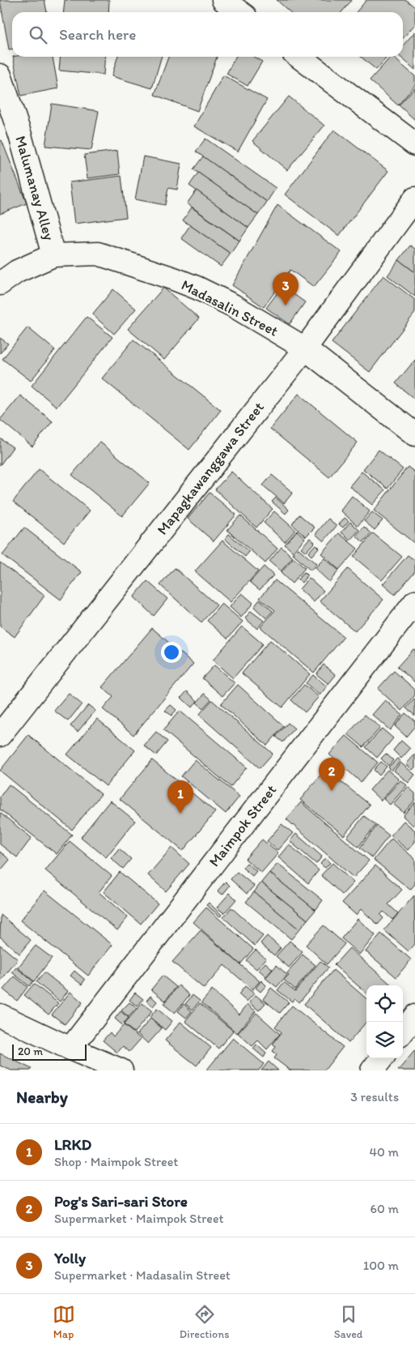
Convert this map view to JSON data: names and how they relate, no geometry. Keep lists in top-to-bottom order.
{
  "streets": {
    "street": [
      "Malumanay Alley",
      "Madasalin Street",
      "Mapagkawanggawa Street",
      "Maimpok Street"
    ]
  },
  "crossings": [
    ["Malumanay Alley", "Madasalin Street"],
    ["Madasalin Street", "Mapagkawanggawa Street"]
  ],
  "scale_bar": "20 m",
  "page": {
    "search": "Search here",
    "pins": ["3", "2", "1"],
    "scale": "20 m",
    "heading": ["Nearby", "3 results"],
    "list": [
      {
        "mark": "1",
        "name": "LRKD",
        "note": "Shop · Maimpok Street",
        "value": "40 m"
      },
      {
        "mark": "2",
        "name": "Pog's Sari-sari Store",
        "note": "Supermarket · Maimpok Street",
        "value": "60 m"
      },
      {
        "mark": "3",
        "name": "Yolly",
        "note": "Supermarket · Madasalin Street",
        "value": "100 m"
      }
    ],
    "nav": ["Map", "Directions", "Saved"]
  }
}
